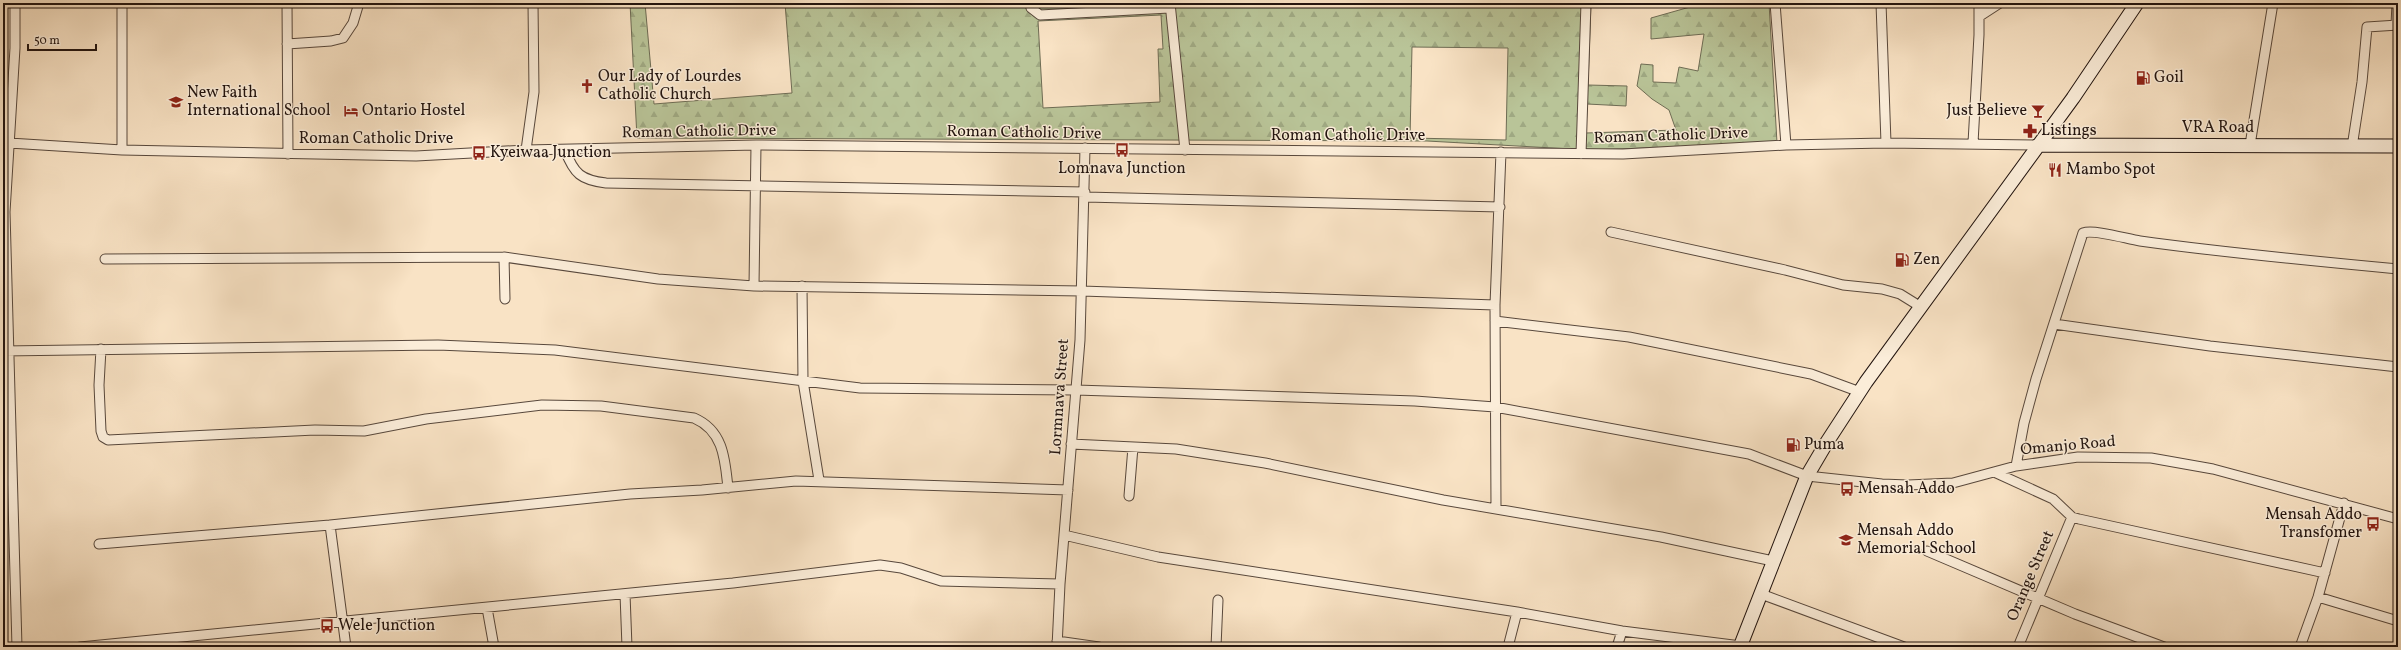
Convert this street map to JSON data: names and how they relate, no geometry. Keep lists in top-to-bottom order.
{
  "streets": {
    "main road": ["VRA Road"],
    "street": [
      "Roman Catholic Drive",
      "Lormnava Street",
      "Omanjo Road",
      "Orange Street"
    ]
  },
  "crossings": [
    ["VRA Road", "Roman Catholic Drive"],
    ["Roman Catholic Drive", "Lormnava Street"],
    ["Lormnava Street", "Omanjo Road"]
  ],
  "places": {
    "fuel station": ["Goil", "Zen", "Puma"],
    "church": ["Our Lady of Lourdes Catholic Church"],
    "school or university": ["New Faith International School", "Mensah Addo Memorial School"],
    "hotel": ["Ontario Hostel"],
    "bar": ["Just Believe"],
    "pharmacy": ["Listings"],
    "bus stop": [
      "Lomnava Junction",
      "Kyeiwaa Junction",
      "Mensah Addo",
      "Mensah Addo Transfomer",
      "Wele Junction"
    ],
    "restaurant": ["Mambo Spot"]
  },
  "scale_bar": "50 m"
}
